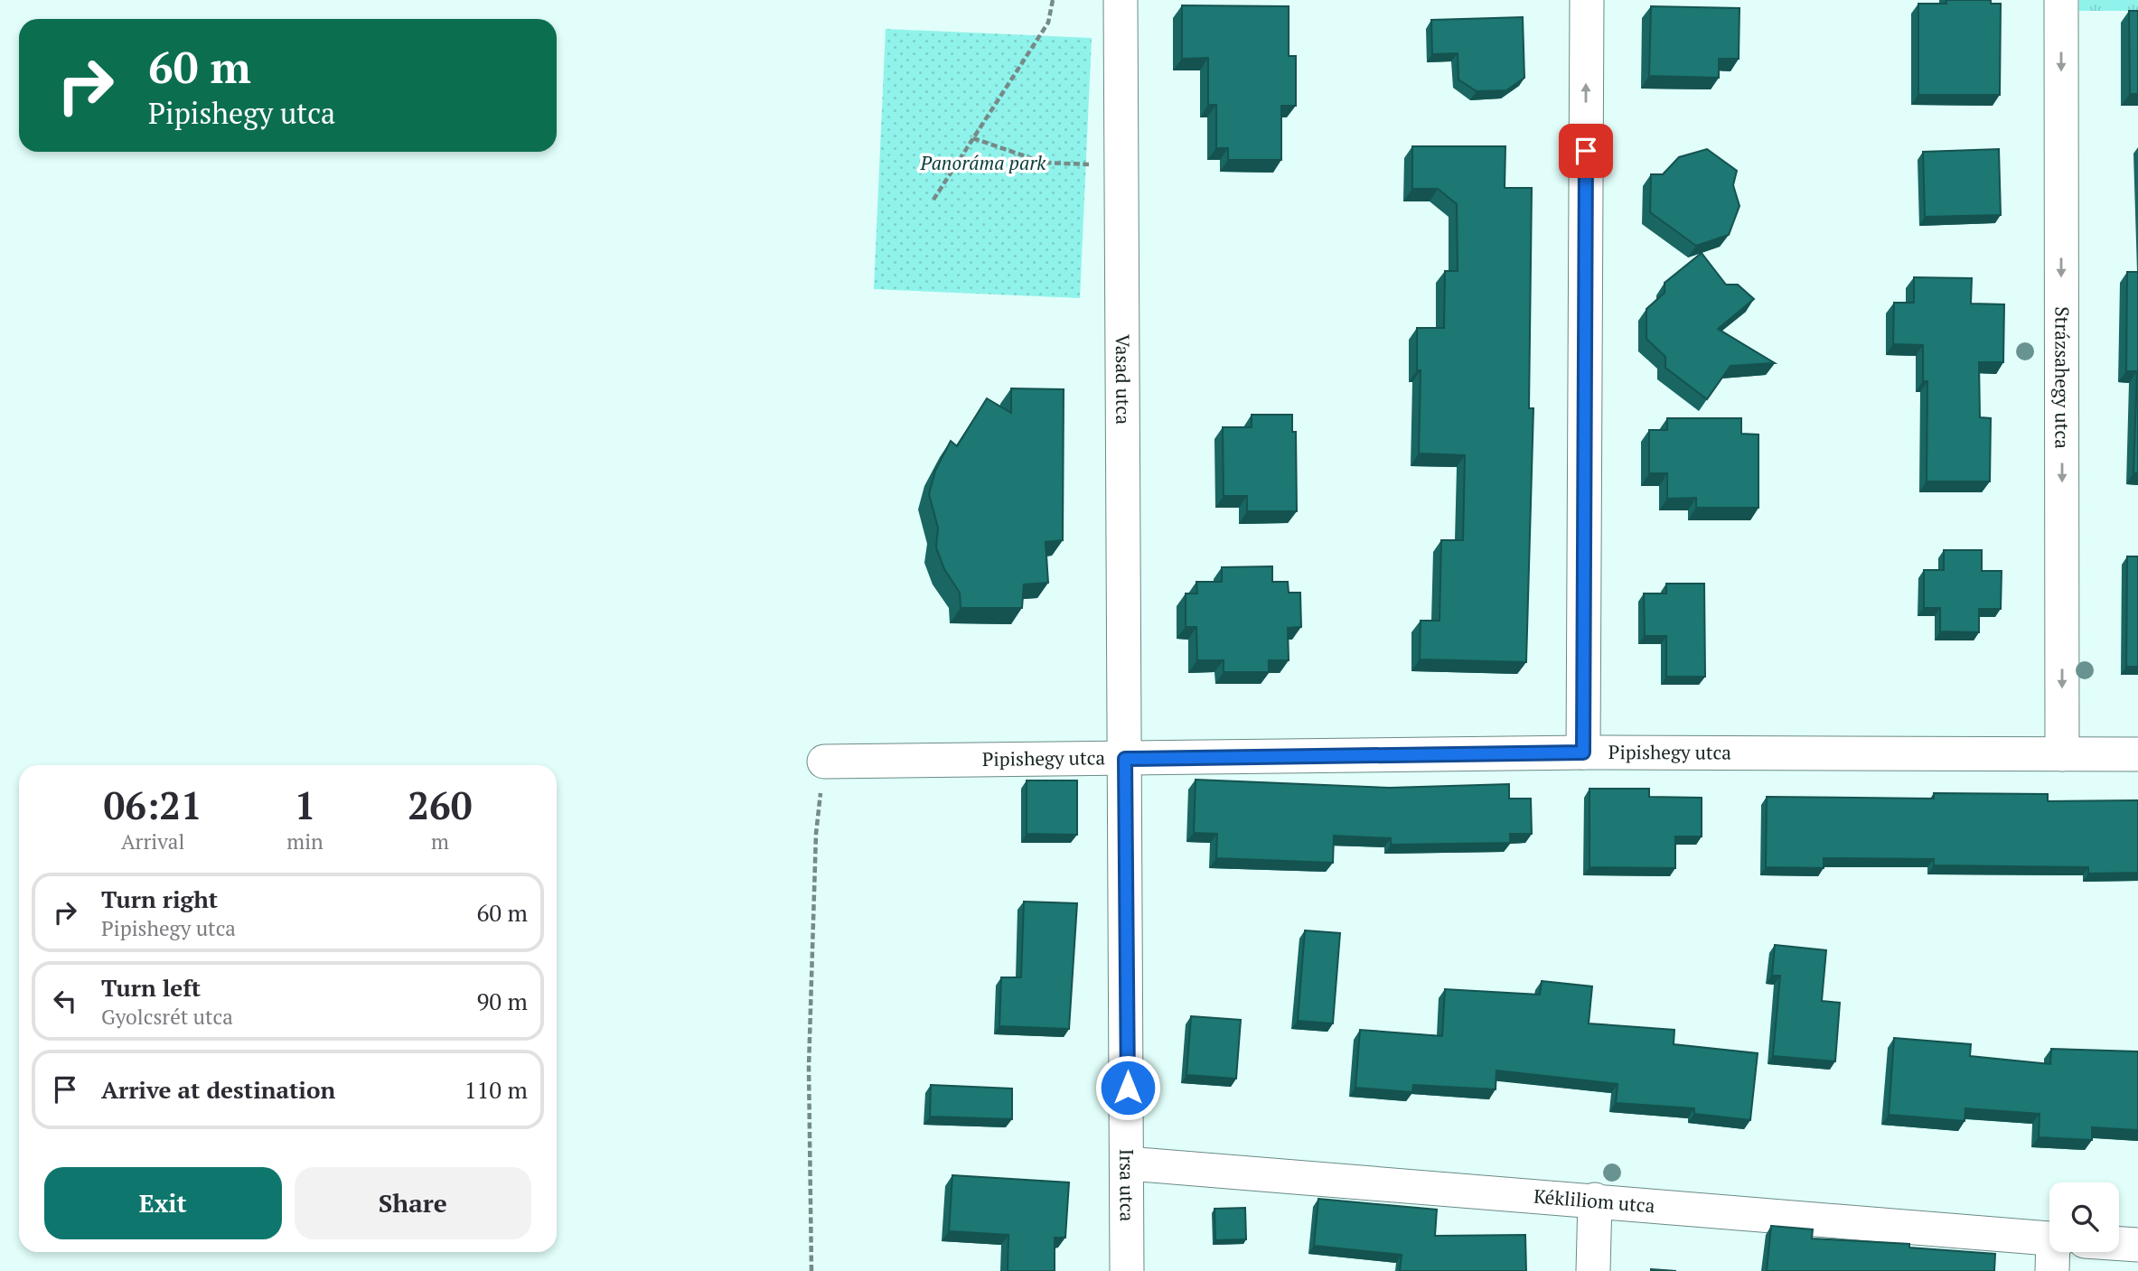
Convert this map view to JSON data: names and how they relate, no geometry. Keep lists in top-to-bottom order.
{
  "streets": {
    "street": [
      "Strázsahegy utca",
      "Vasad utca",
      "Pipishegy utca",
      "Irsa utca",
      "Kékliliom utca"
    ]
  },
  "crossings": [
    ["Strázsahegy utca", "Pipishegy utca"],
    ["Vasad utca", "Pipishegy utca"],
    ["Vasad utca", "Irsa utca"],
    ["Pipishegy utca", "Irsa utca"],
    ["Irsa utca", "Kékliliom utca"]
  ],
  "one_way": ["Strázsahegy utca"],
  "parks": ["Panoráma park"],
  "page": {
    "turn": ["60 m", "Pipishegy utca"],
    "eta": [
      "06:21",
      "Arrival",
      "1",
      "min",
      "260",
      "m"
    ],
    "list": [
      {
        "name": "Turn right",
        "note": "Pipishegy utca",
        "value": "60 m"
      },
      {
        "name": "Turn left",
        "note": "Gyolcsrét utca",
        "value": "90 m"
      },
      {
        "name": "Arrive at destination",
        "value": "110 m"
      }
    ],
    "buttons": ["Exit", "Share"]
  }
}
